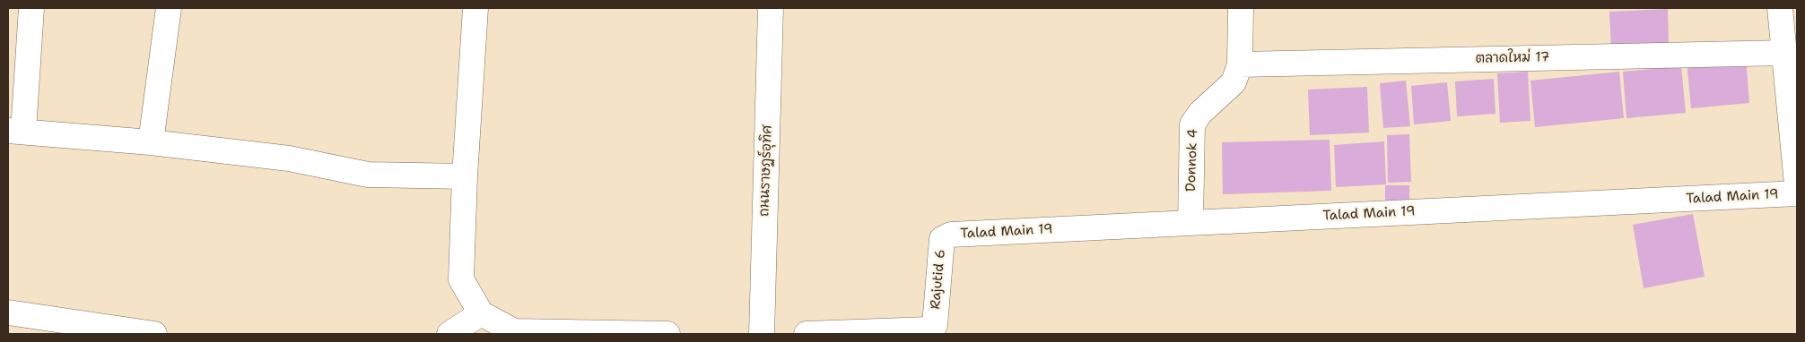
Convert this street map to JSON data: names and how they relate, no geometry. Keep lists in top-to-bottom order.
{
  "streets": {
    "street": [
      "ตลาดใหม่ 17",
      "Donnok 4",
      "ถนนราษฏร์อุทิศ",
      "Talad Main 19",
      "Rajutid 6"
    ]
  },
  "crossings": [
    ["ตลาดใหม่ 17", "Donnok 4"],
    ["Donnok 4", "Talad Main 19"],
    ["Talad Main 19", "Rajutid 6"]
  ]
}
